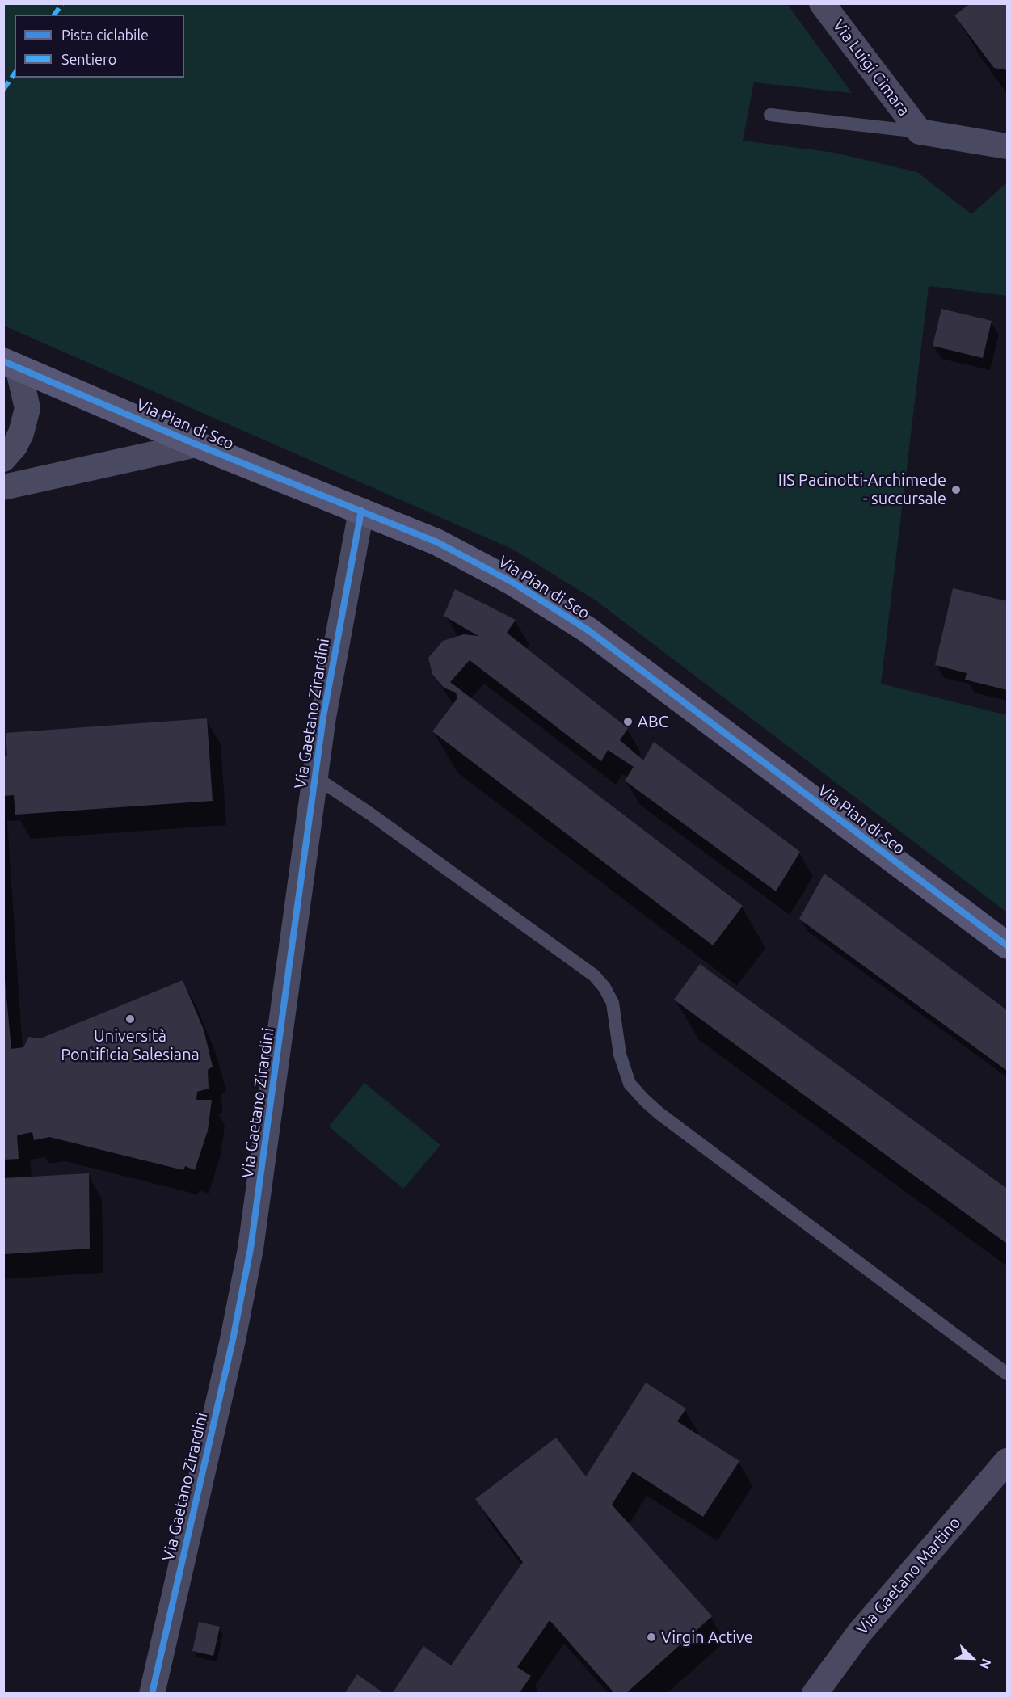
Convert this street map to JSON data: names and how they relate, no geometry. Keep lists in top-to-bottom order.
{
  "streets": {
    "street": [
      "Via Luigi Cimara",
      "Via Pian di Sco",
      "Via Gaetano Zirardini",
      "Via Gaetano Martino"
    ]
  },
  "crossings": [
    ["Via Pian di Sco", "Via Gaetano Zirardini"]
  ],
  "places": [
    "IIS Pacinotti-Archimede - succursale",
    "ABC",
    "Università Pontificia Salesiana",
    "Virgin Active"
  ],
  "legend": ["Pista ciclabile", "Sentiero"],
  "north": "bottom right"
}
